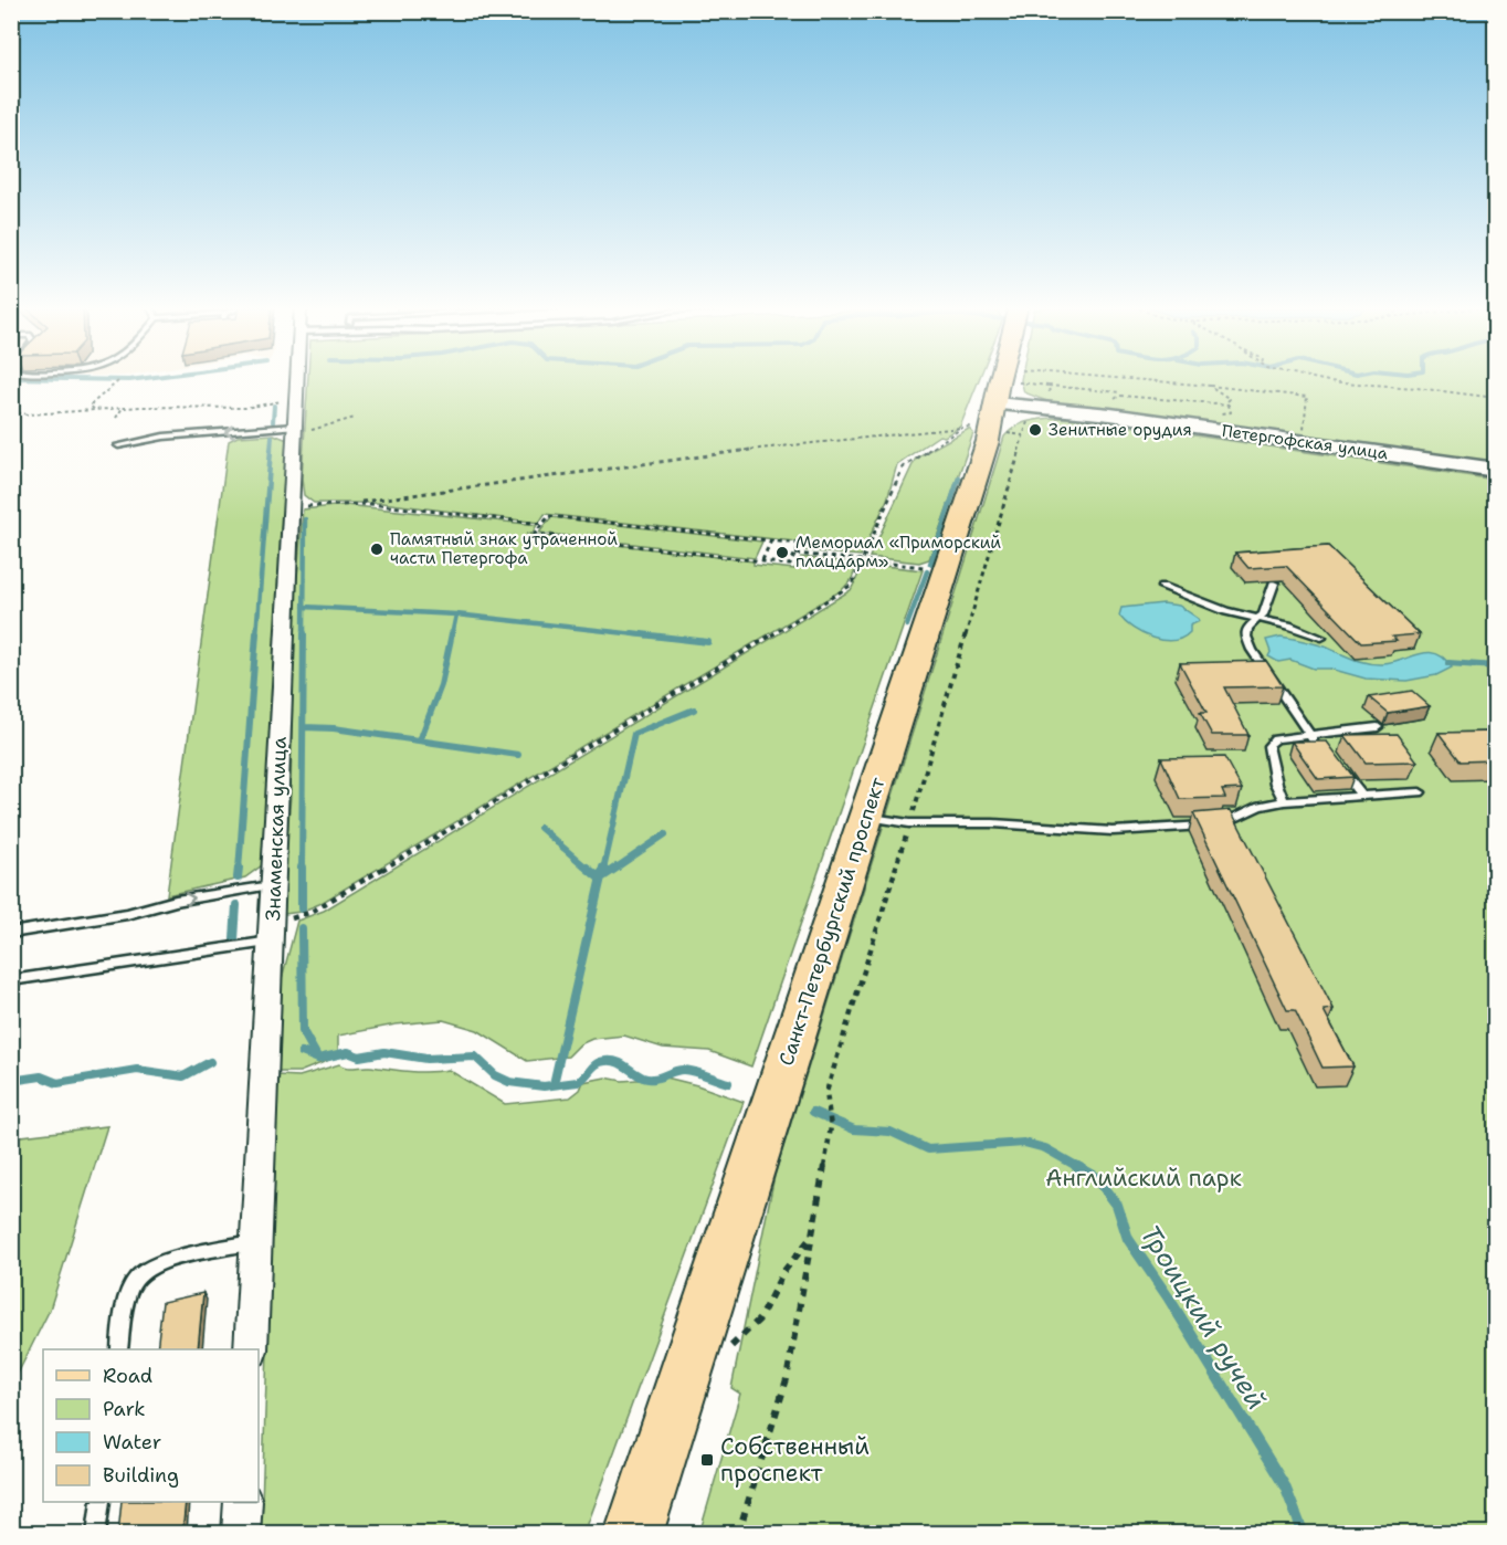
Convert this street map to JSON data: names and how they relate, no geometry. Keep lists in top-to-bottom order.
{
  "streets": {
    "main road": ["Петергофская улица", "Санкт-Петербургский проспект"],
    "street": ["Знаменская улица"]
  },
  "crossings": [
    ["Петергофская улица", "Санкт-Петербургский проспект"]
  ],
  "water": ["Троицкий ручей"],
  "parks": ["Английский парк"],
  "places": {
    "other": ["Зенитные орудия", "Памятный знак утраченной части Петергофа", "Мемориал «Приморский плацдарм»"],
    "transit": ["Собственный проспект"]
  },
  "legend": [
    "Road",
    "Park",
    "Water",
    "Building"
  ]
}
